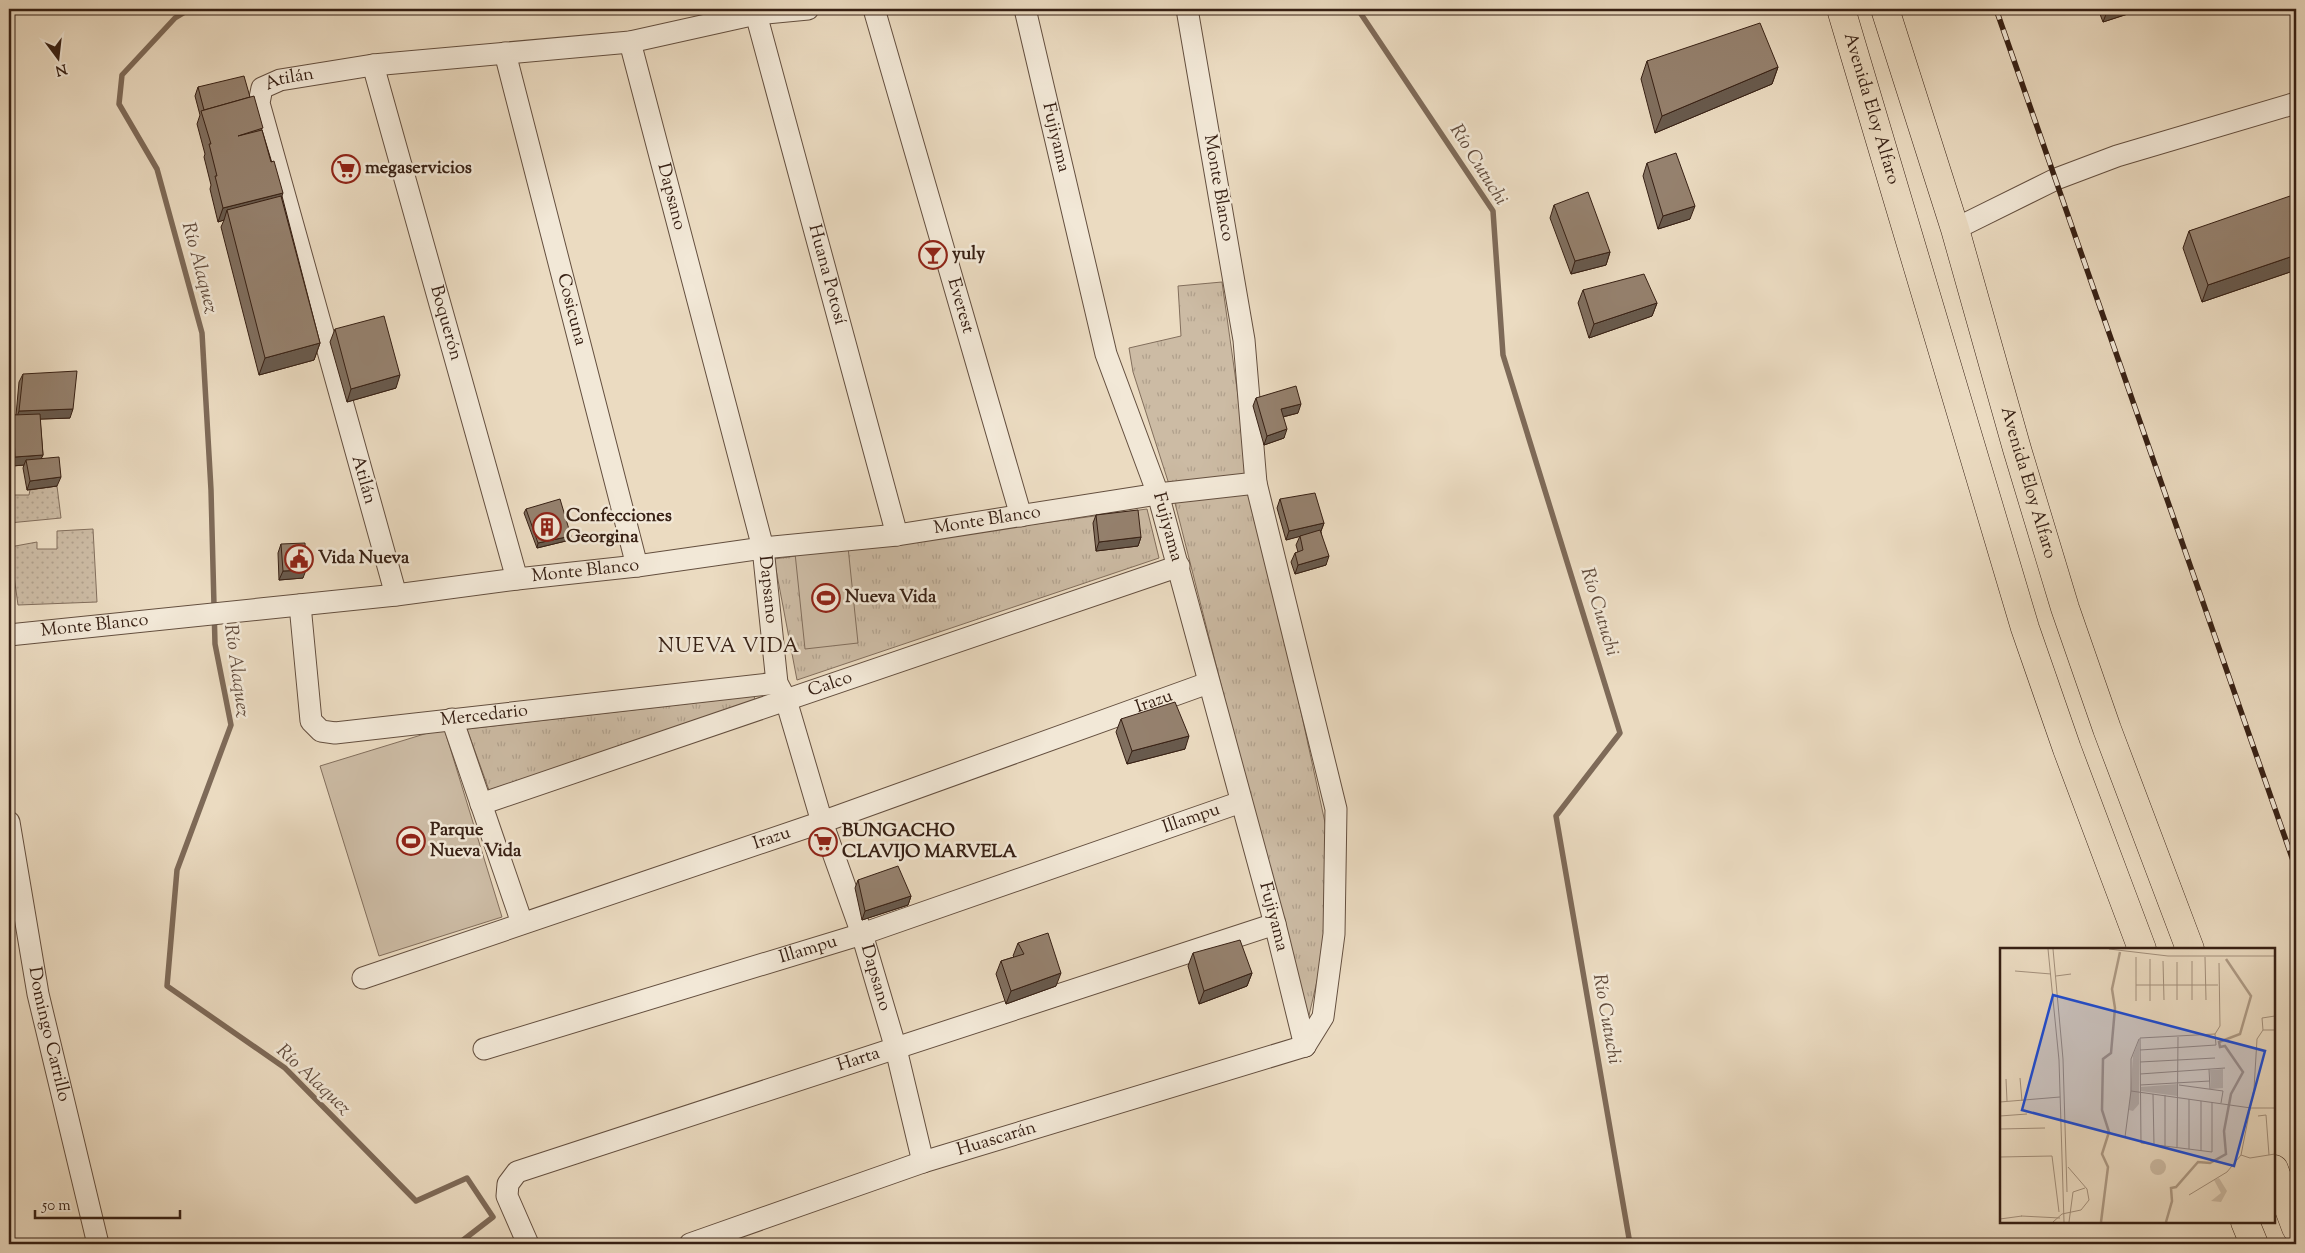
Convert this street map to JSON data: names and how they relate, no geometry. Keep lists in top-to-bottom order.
{
  "streets": {
    "main road": ["Avenida Eloy Alfaro"],
    "street": [
      "Atilán",
      "Fujiyama",
      "Monte Blanco",
      "Dapsano",
      "Huana Potosí",
      "Everest",
      "Cosicuna",
      "Boquerón",
      "Calco",
      "Irazu",
      "Mercedario",
      "Illampu",
      "Domingo Carrillo",
      "Harta",
      "Huascarán"
    ]
  },
  "crossings": [
    ["Atilán", "Monte Blanco"],
    ["Atilán", "Dapsano"],
    ["Atilán", "Huana Potosí"],
    ["Atilán", "Cosicuna"],
    ["Atilán", "Boquerón"],
    ["Fujiyama", "Monte Blanco"],
    ["Fujiyama", "Calco"],
    ["Fujiyama", "Irazu"],
    ["Fujiyama", "Illampu"],
    ["Fujiyama", "Harta"],
    ["Fujiyama", "Huascarán"],
    ["Monte Blanco", "Dapsano"],
    ["Monte Blanco", "Huana Potosí"],
    ["Monte Blanco", "Everest"],
    ["Monte Blanco", "Cosicuna"],
    ["Monte Blanco", "Boquerón"],
    ["Monte Blanco", "Mercedario"],
    ["Dapsano", "Calco"],
    ["Dapsano", "Irazu"],
    ["Dapsano", "Mercedario"],
    ["Dapsano", "Illampu"],
    ["Dapsano", "Harta"],
    ["Dapsano", "Huascarán"],
    ["Calco", "Mercedario"]
  ],
  "districts": ["NUEVA VIDA"],
  "water": ["Río Cutuchi", "Río Alaquez"],
  "places": {
    "supermarket": ["megaservicios", "BUNGACHO CLAVIJO MARVELA"],
    "bar": ["yuly"],
    "building": ["Confecciones Georgina"],
    "public building": ["Vida Nueva"],
    "sports": ["Nueva Vida", "Parque Nueva Vida"]
  },
  "scale_bar": "50 m",
  "north": "bottom"
}
